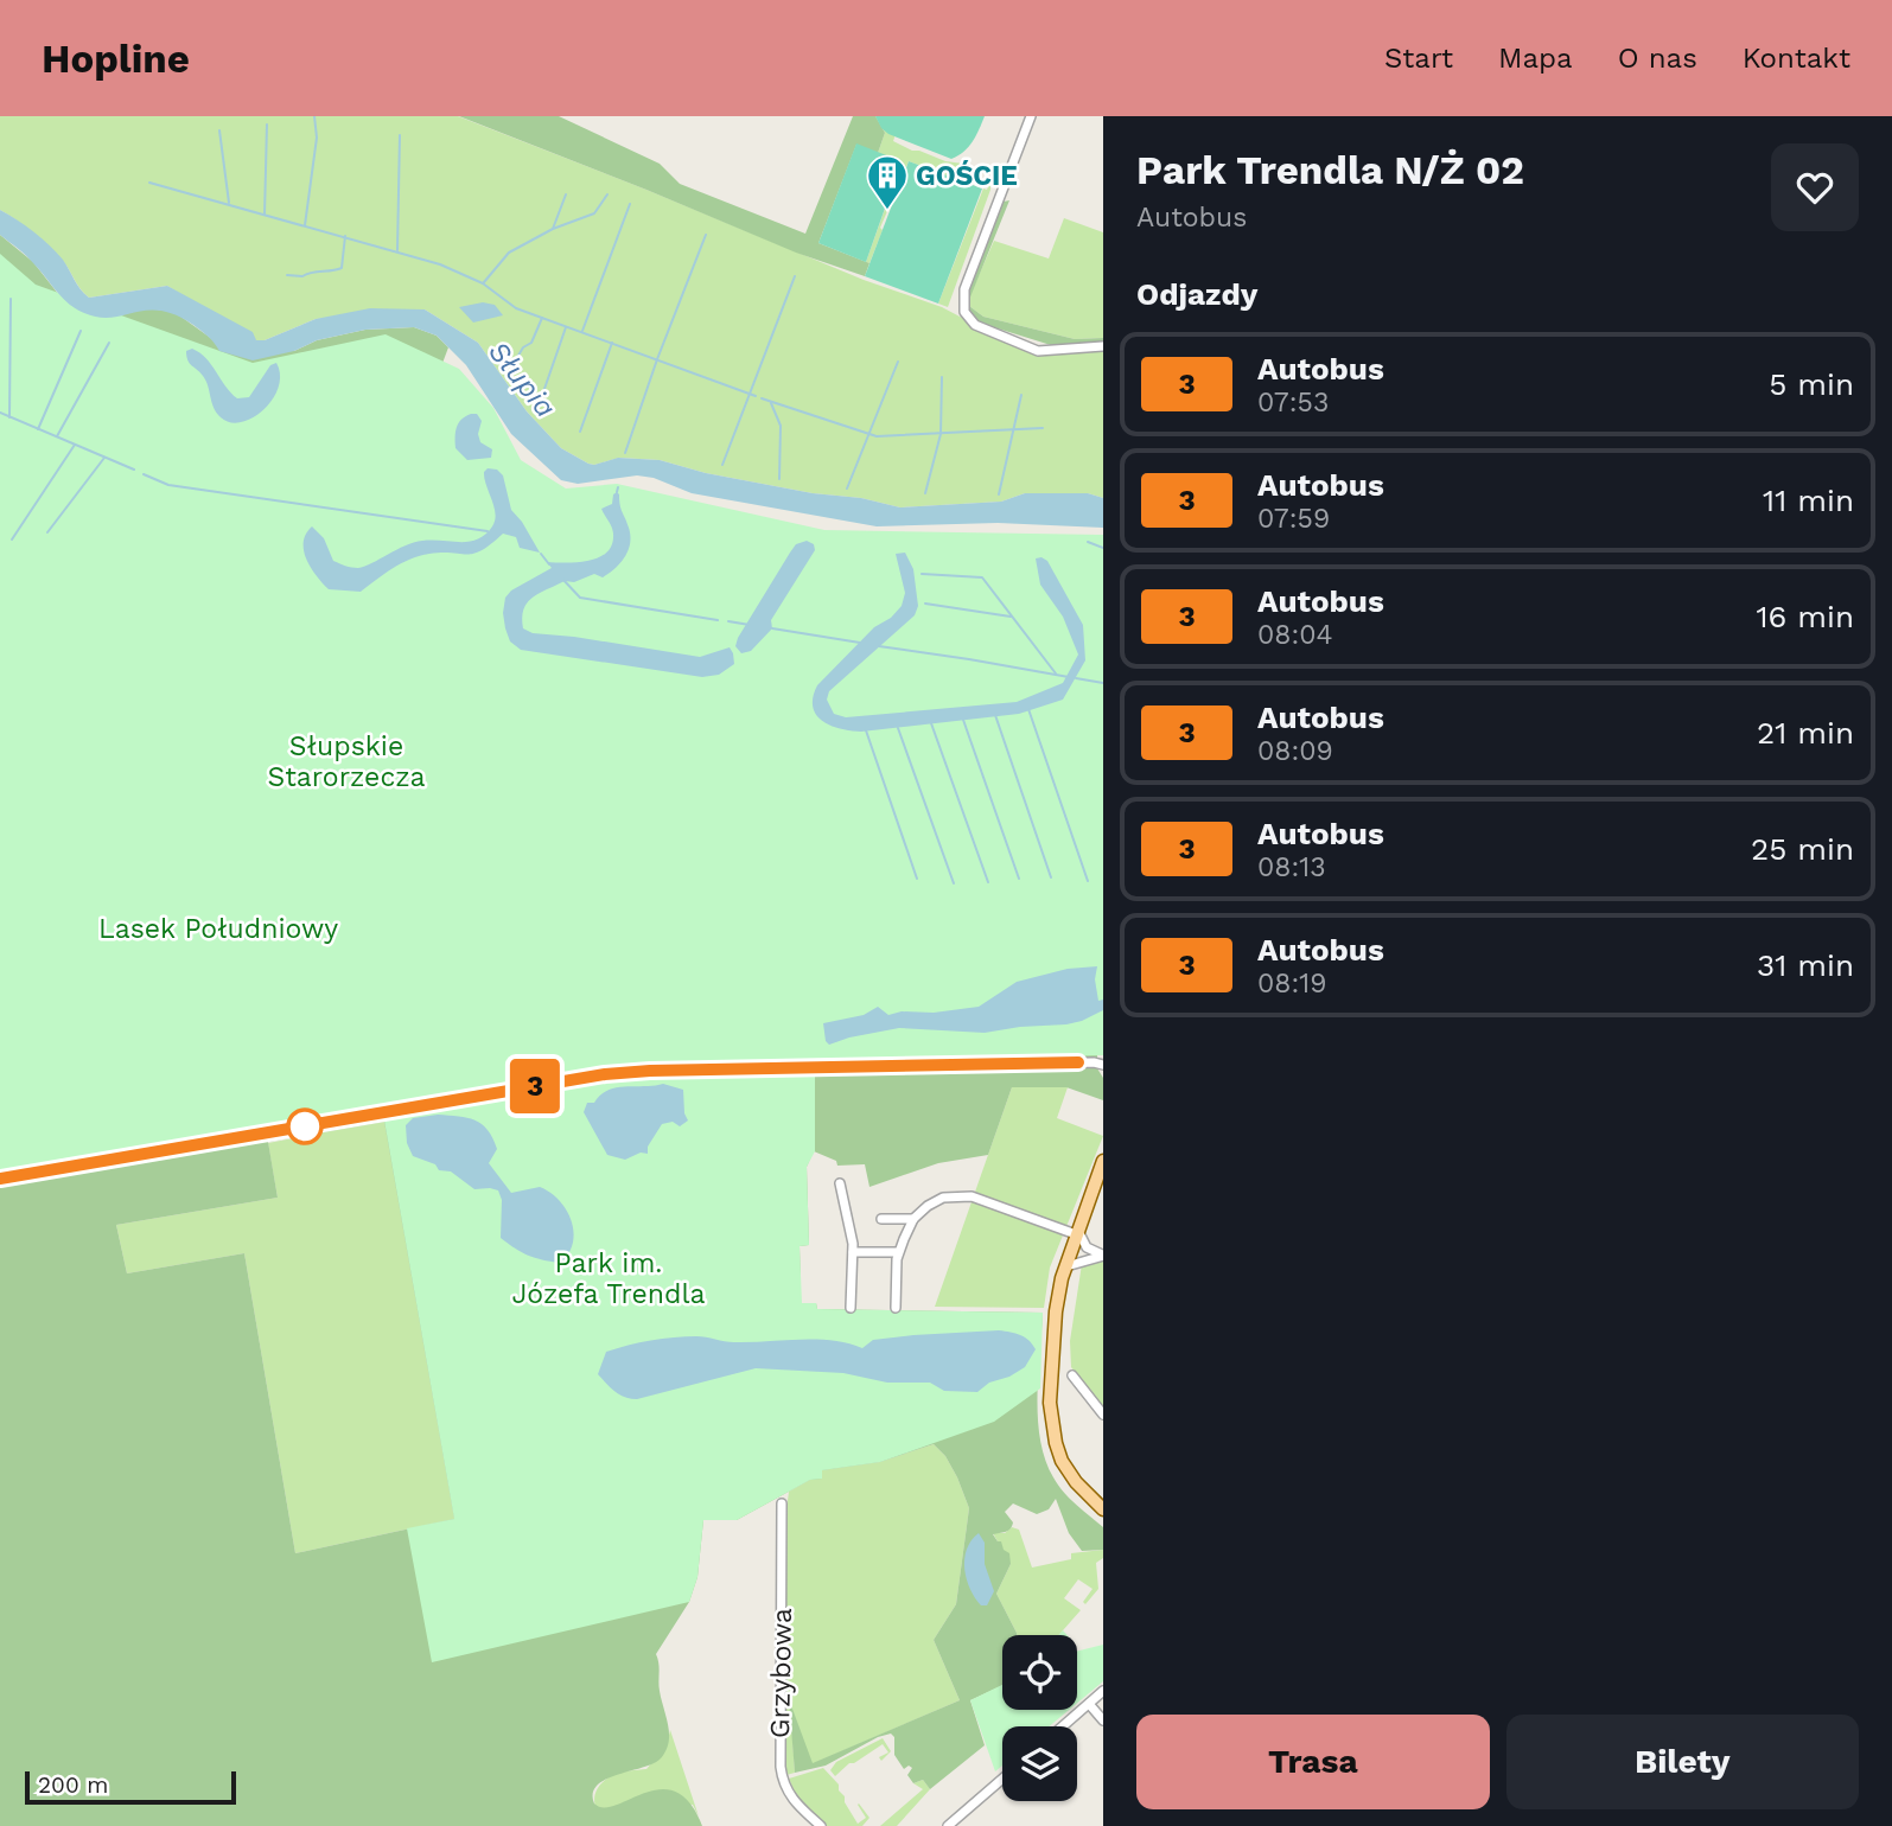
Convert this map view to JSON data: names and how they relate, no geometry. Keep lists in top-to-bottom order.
{
  "streets": {
    "street": ["Grzybowa"]
  },
  "water": ["Słupia"],
  "parks": ["Słupskie Starorzecza", "Lasek Południowy", "Park im. Józefa Trendla"],
  "places": {
    "building": ["GOŚCIE"]
  },
  "lines": ["bus line 3"],
  "scale_bar": "200 m",
  "page": {
    "header": "Hopline",
    "nav": [
      "Start",
      "Mapa",
      "O nas",
      "Kontakt"
    ],
    "on_map": "3",
    "heading": [
      ["Park Trendla N/Ż 02", "Autobus"],
      "Odjazdy"
    ],
    "list": [
      {
        "mark": "3",
        "name": "Autobus",
        "note": "07:53",
        "value": "5 min"
      },
      {
        "mark": "3",
        "name": "Autobus",
        "note": "07:59",
        "value": "11 min"
      },
      {
        "mark": "3",
        "name": "Autobus",
        "note": "08:04",
        "value": "16 min"
      },
      {
        "mark": "3",
        "name": "Autobus",
        "note": "08:09",
        "value": "21 min"
      },
      {
        "mark": "3",
        "name": "Autobus",
        "note": "08:13",
        "value": "25 min"
      },
      {
        "mark": "3",
        "name": "Autobus",
        "note": "08:19",
        "value": "31 min"
      }
    ],
    "buttons": ["Trasa", "Bilety"],
    "scale": "200 m"
  }
}
